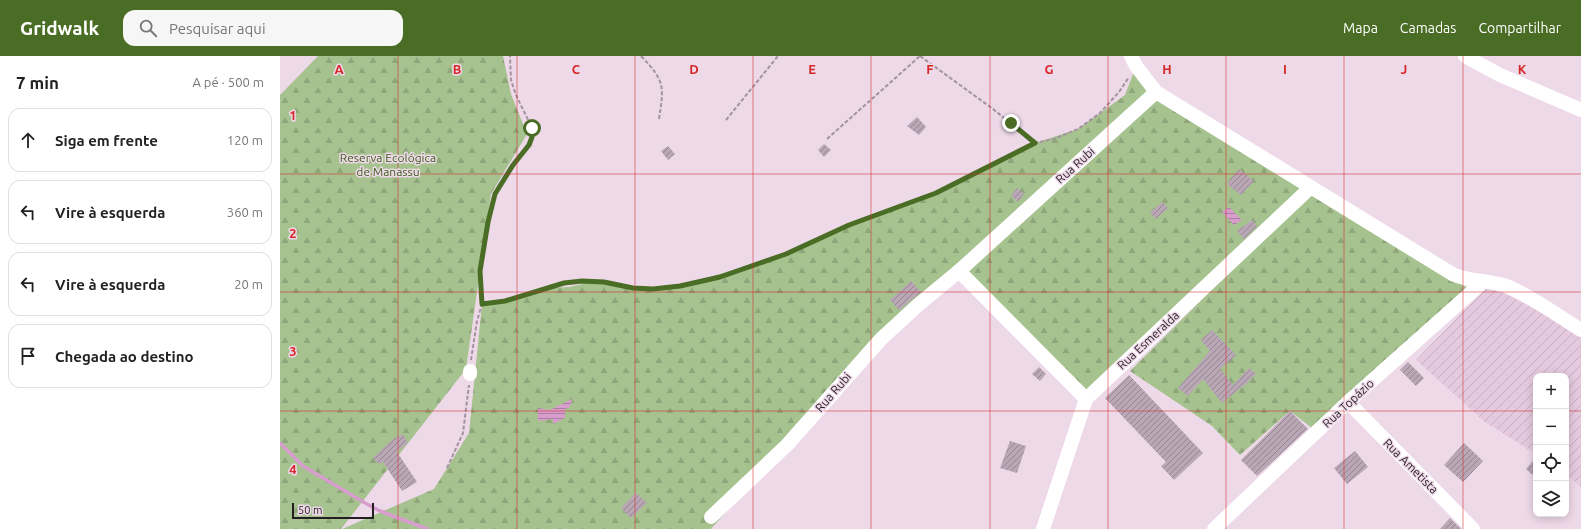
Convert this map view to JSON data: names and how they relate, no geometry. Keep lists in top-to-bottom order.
{
  "streets": {
    "street": [
      "Rua Rubi",
      "Rua Esmeralda",
      "Rua Topázio",
      "Rua Ametista"
    ]
  },
  "crossings": [
    ["Rua Topázio", "Rua Ametista"]
  ],
  "parks": ["Reserva Ecológica de Manassu"],
  "scale_bar": "50 m",
  "page": {
    "header": "Gridwalk",
    "search": "Pesquisar aqui",
    "nav": ["Mapa", "Camadas", "Compartilhar"],
    "heading": ["7 min", "A pé · 500 m"],
    "list": [
      ["Siga em frente", "120 m"],
      ["Vire à esquerda", "360 m"],
      ["Vire à esquerda", "20 m"],
      "Chegada ao destino"
    ],
    "map_buttons": ["+", "−"],
    "scale": "50 m"
  },
  "grid": {
    "columns": [
      "A",
      "B",
      "C",
      "D",
      "E",
      "F",
      "G",
      "H",
      "I",
      "J",
      "K"
    ],
    "rows": [
      "1",
      "2",
      "3",
      "4"
    ]
  }
}
